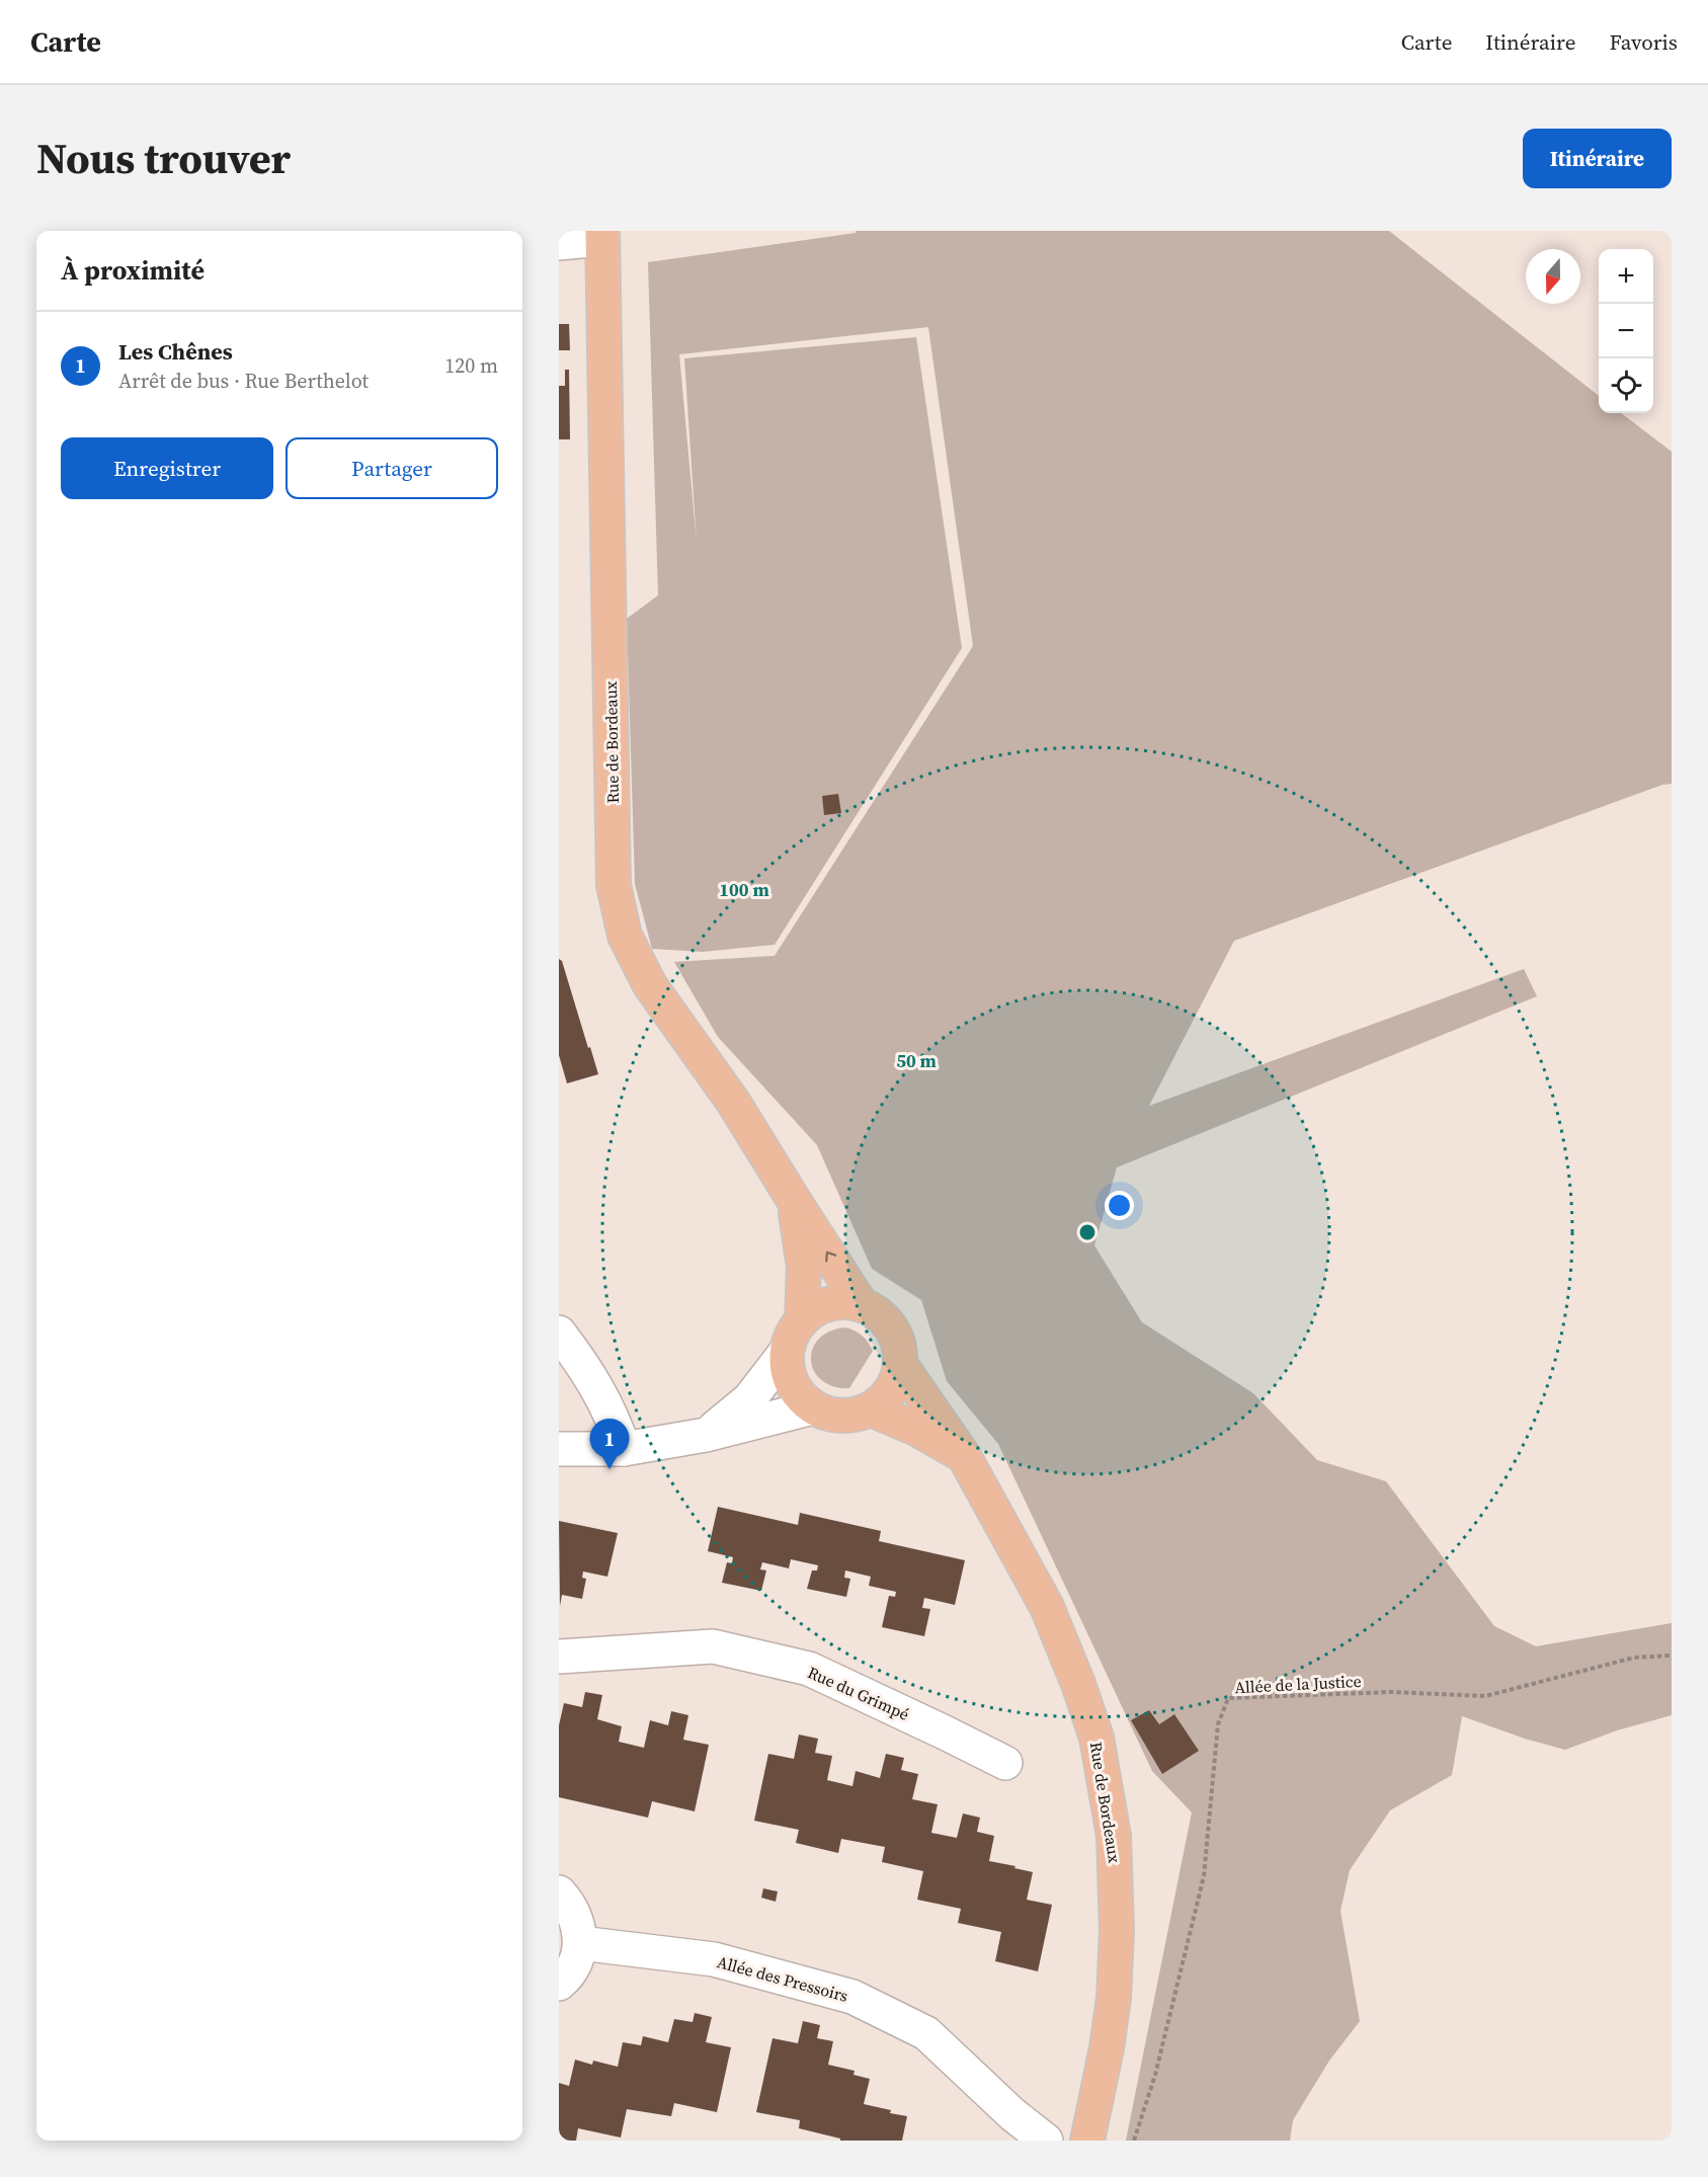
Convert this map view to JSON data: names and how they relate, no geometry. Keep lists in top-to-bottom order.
{
  "streets": {
    "main road": ["Rue de Bordeaux"],
    "street": ["Rue du Grimpé", "Allée des Pressoirs"],
    "path": ["Allée de la Justice"]
  },
  "north": "bottom",
  "page": {
    "header": "Carte",
    "nav": ["Carte", "Itinéraire", "Favoris"],
    "title": "Nous trouver",
    "buttons": [
      "Itinéraire",
      ["Enregistrer", "Partager"]
    ],
    "heading": "À proximité",
    "map_buttons": ["+", "−"],
    "list": [
      {
        "mark": "1",
        "name": "Les Chênes",
        "note": "Arrêt de bus · Rue Berthelot",
        "value": "120 m"
      }
    ],
    "pins": "1"
  },
  "rings": ["100 m", "50 m"]
}
